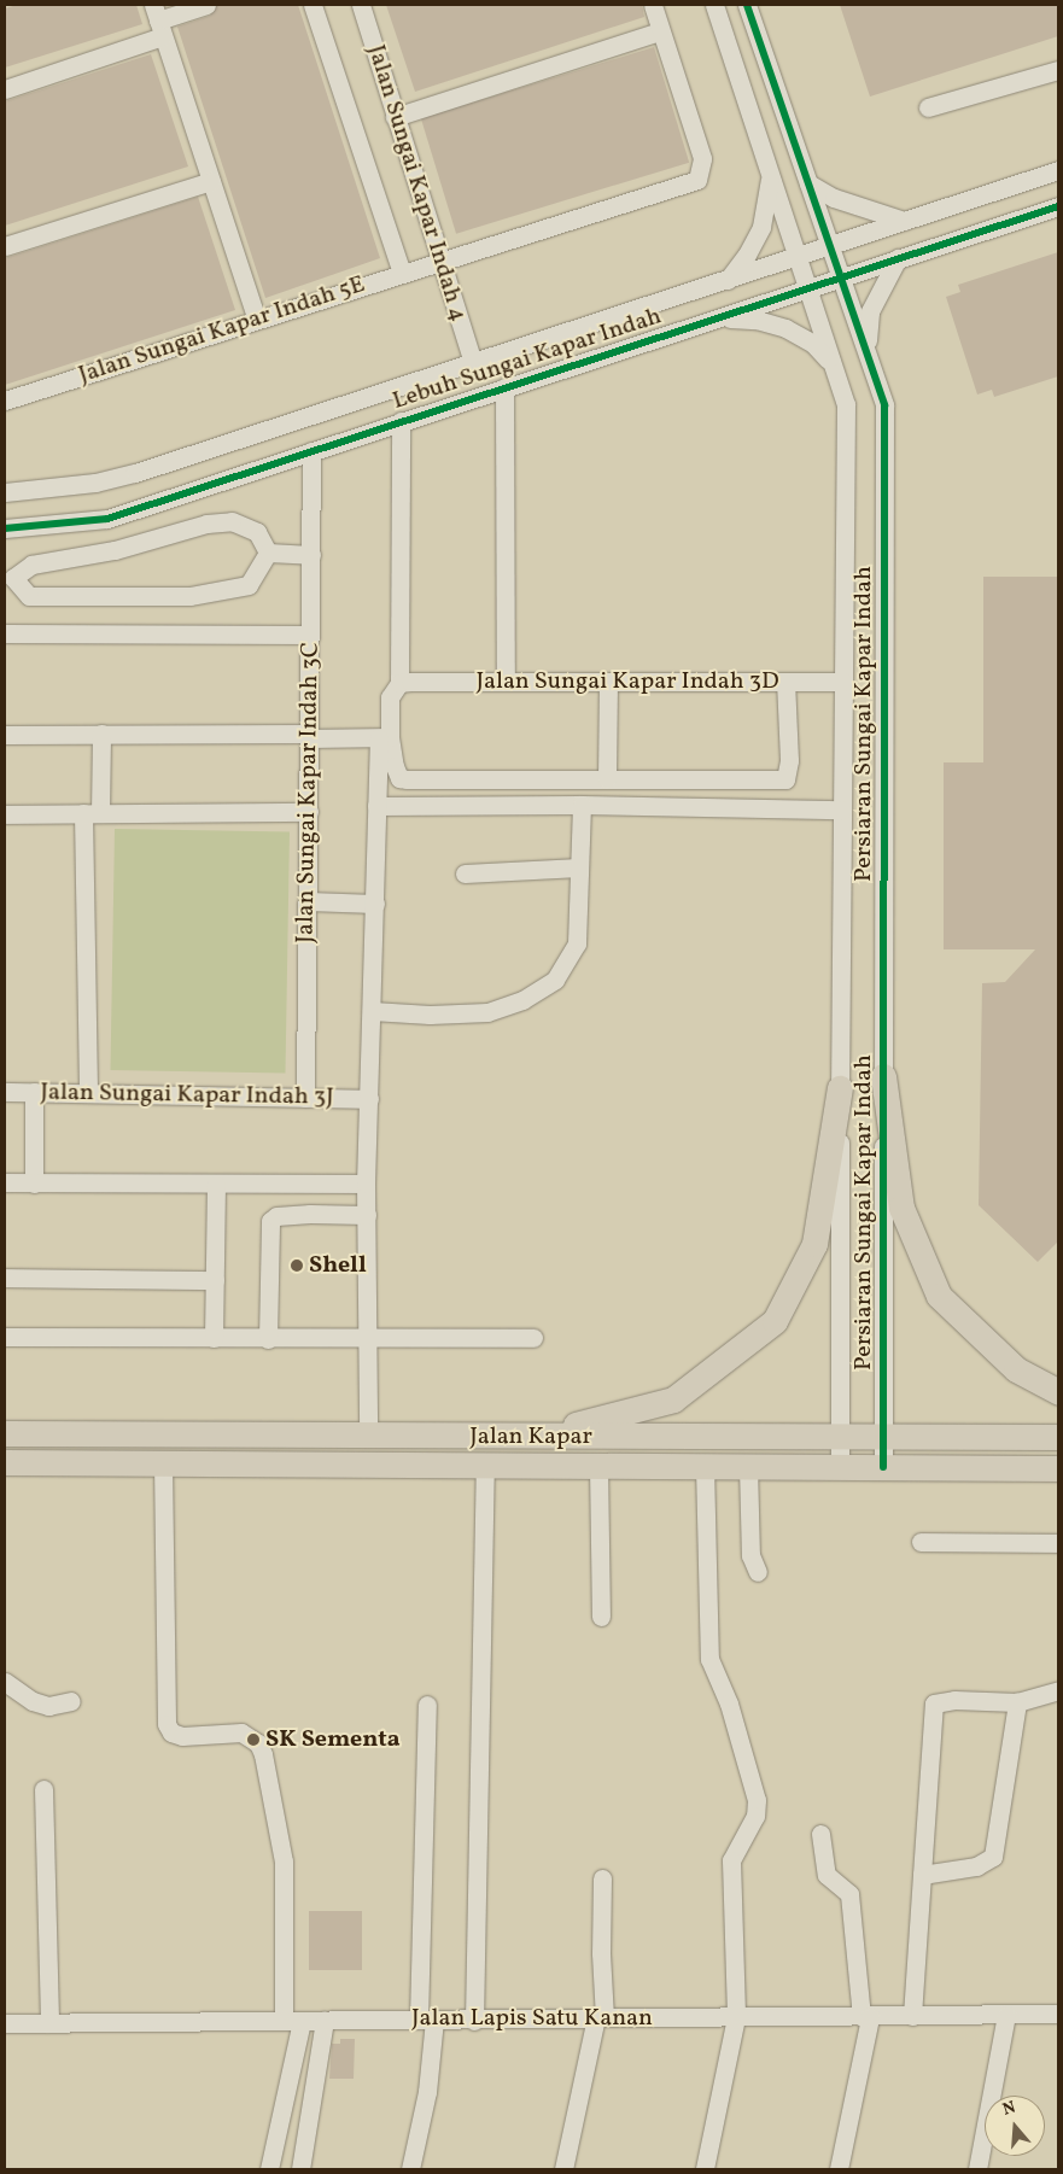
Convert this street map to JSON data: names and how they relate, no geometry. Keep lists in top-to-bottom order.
{
  "streets": {
    "highway": ["Jalan Kapar"],
    "street": [
      "Jalan Sungai Kapar Indah 4",
      "Jalan Sungai Kapar Indah 5E",
      "Lebuh Sungai Kapar Indah",
      "Jalan Sungai Kapar Indah 3D",
      "Persiaran Sungai Kapar Indah",
      "Jalan Sungai Kapar Indah 3C",
      "Jalan Sungai Kapar Indah 3J",
      "Jalan Lapis Satu Kanan"
    ]
  },
  "crossings": [
    ["Jalan Sungai Kapar Indah 4", "Jalan Sungai Kapar Indah 5E"],
    ["Jalan Sungai Kapar Indah 4", "Lebuh Sungai Kapar Indah"],
    ["Lebuh Sungai Kapar Indah", "Persiaran Sungai Kapar Indah"],
    ["Lebuh Sungai Kapar Indah", "Jalan Sungai Kapar Indah 3C"],
    ["Jalan Sungai Kapar Indah 3D", "Persiaran Sungai Kapar Indah"],
    ["Persiaran Sungai Kapar Indah", "Jalan Kapar"],
    ["Jalan Sungai Kapar Indah 3C", "Jalan Sungai Kapar Indah 3J"]
  ],
  "places": ["Shell", "SK Sementa"],
  "north": "top"
}
